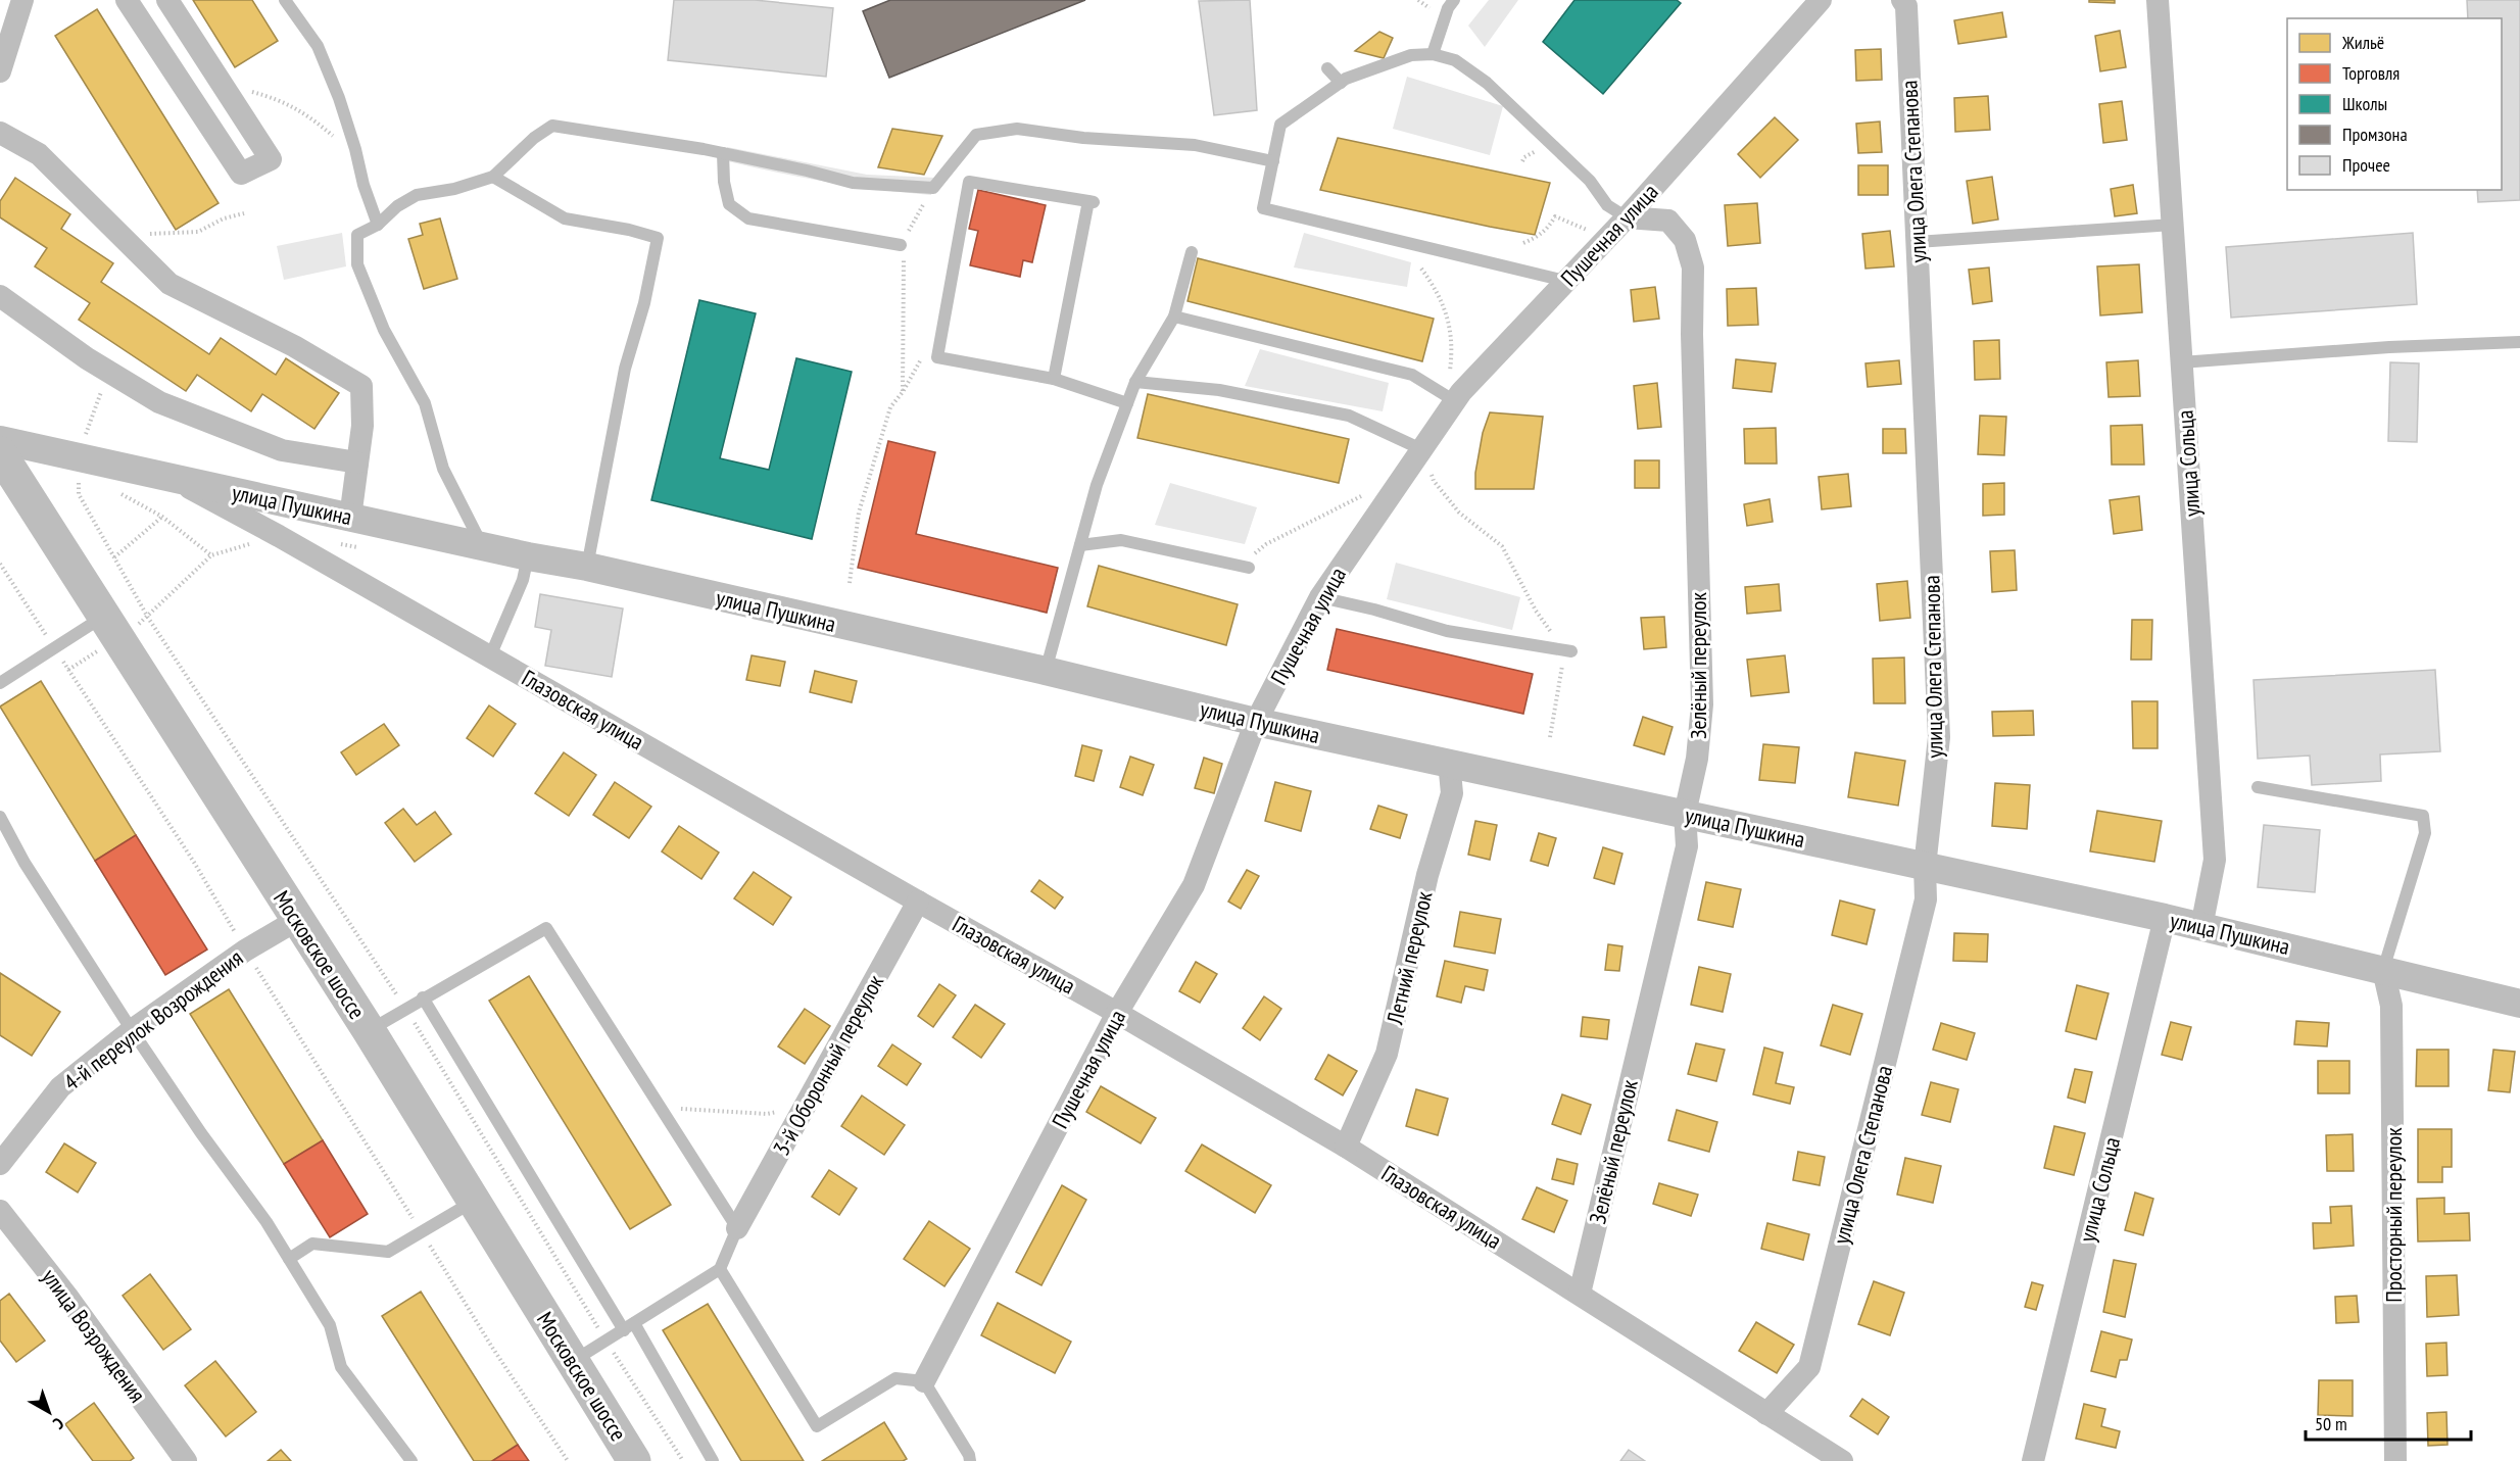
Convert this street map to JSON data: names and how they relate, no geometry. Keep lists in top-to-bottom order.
{
  "streets": {
    "main road": ["Московское шоссе"],
    "street": [
      "улица Олега Степанова",
      "Пушечная улица",
      "улица Сольца",
      "улица Пушкина",
      "Зелёный переулок",
      "Глазовская улица",
      "Летний переулок",
      "4-й переулок Возрождения",
      "3-й Оборонный переулок",
      "Просторный переулок",
      "улица Возрождения"
    ]
  },
  "crossings": [
    ["улица Олега Степанова", "улица Пушкина"],
    ["улица Олега Степанова", "Глазовская улица"],
    ["Пушечная улица", "улица Пушкина"],
    ["Пушечная улица", "Зелёный переулок"],
    ["Пушечная улица", "Глазовская улица"],
    ["улица Сольца", "улица Пушкина"],
    ["улица Пушкина", "Зелёный переулок"],
    ["улица Пушкина", "Глазовская улица"],
    ["улица Пушкина", "Летний переулок"],
    ["улица Пушкина", "Просторный переулок"],
    ["Зелёный переулок", "Глазовская улица"],
    ["Глазовская улица", "Летний переулок"],
    ["Глазовская улица", "3-й Оборонный переулок"],
    ["Московское шоссе", "4-й переулок Возрождения"]
  ],
  "legend": [
    "Жильё",
    "Торговля",
    "Школы",
    "Промзона",
    "Прочее"
  ],
  "scale_bar": "50 m",
  "north": "bottom right"
}
